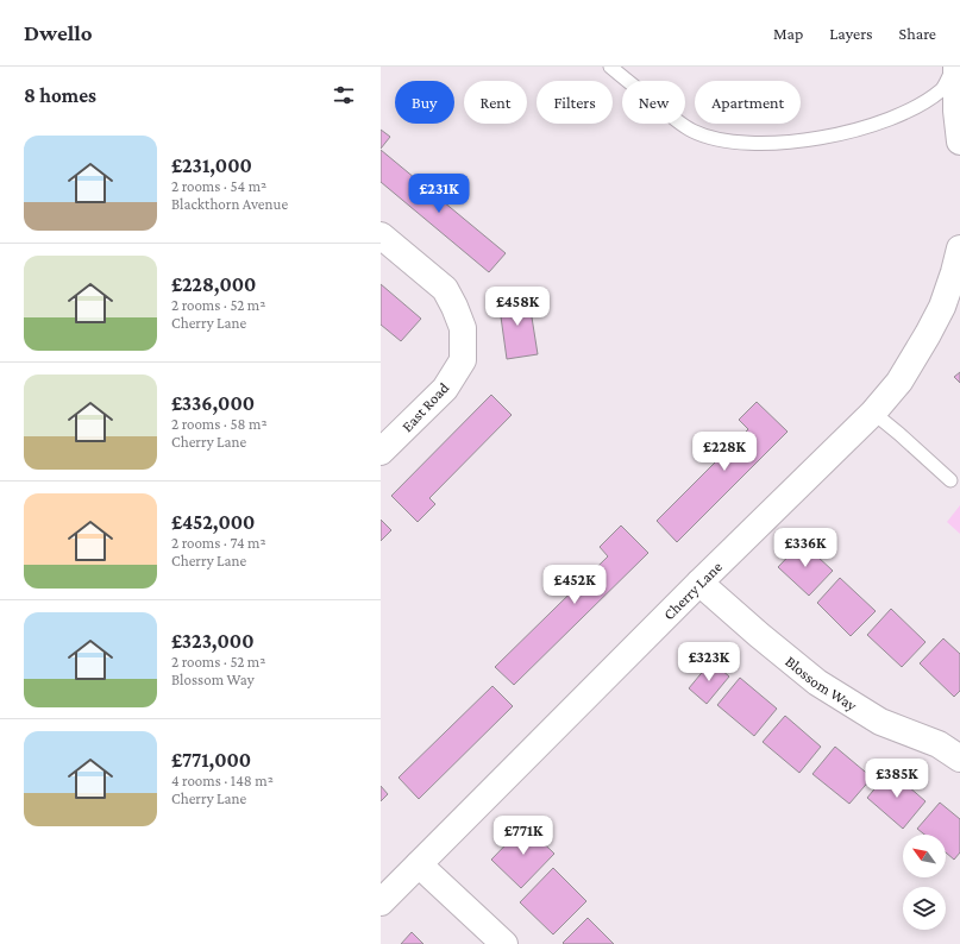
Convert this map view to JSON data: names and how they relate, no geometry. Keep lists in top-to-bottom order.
{
  "streets": {
    "street": ["East Road", "Cherry Lane", "Blossom Way"]
  },
  "crossings": [
    ["Cherry Lane", "Blossom Way"]
  ],
  "north": "top left",
  "page": {
    "header": "Dwello",
    "nav": ["Map", "Layers", "Share"],
    "heading": "8 homes",
    "chip": [
      "Buy",
      "Rent",
      "Filters",
      "New",
      "Apartment"
    ],
    "list": [
      {
        "name": "£231,000",
        "note": "2 rooms · 54 m² · Blackthorn Avenue"
      },
      {
        "name": "£228,000",
        "note": "2 rooms · 52 m² · Cherry Lane"
      },
      {
        "name": "£336,000",
        "note": "2 rooms · 58 m² · Cherry Lane"
      },
      {
        "name": "£452,000",
        "note": "2 rooms · 74 m² · Cherry Lane"
      },
      {
        "name": "£323,000",
        "note": "2 rooms · 52 m² · Blossom Way"
      },
      {
        "name": "£771,000",
        "note": "4 rooms · 148 m² · Cherry Lane"
      }
    ],
    "price": [
      "£231K",
      "£458K",
      "£228K",
      "£336K",
      "£452K",
      "£323K",
      "£385K",
      "£771K"
    ]
  }
}
